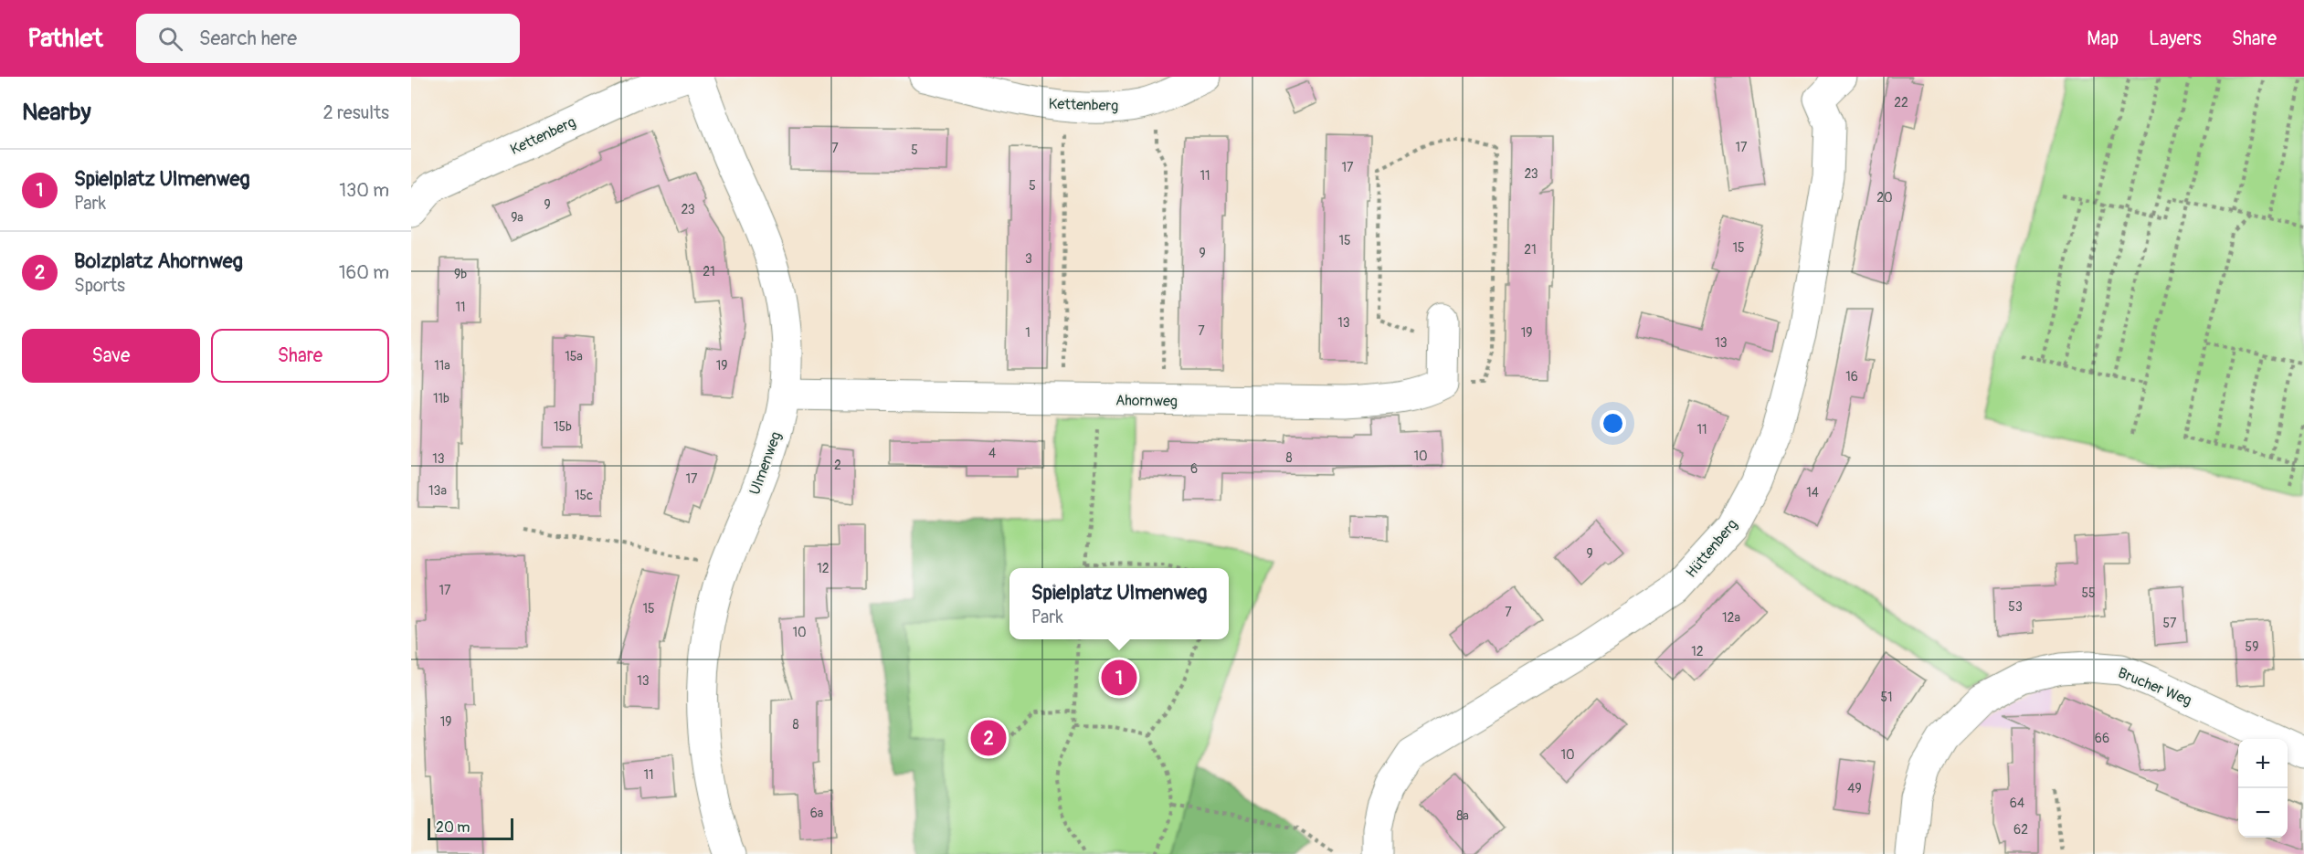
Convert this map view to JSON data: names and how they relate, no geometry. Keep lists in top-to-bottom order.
{
  "streets": {
    "street": [
      "Kettenberg",
      "Ahornweg",
      "Ulmenweg",
      "Hüttenberg",
      "Brucher Weg"
    ]
  },
  "crossings": [
    ["Ahornweg", "Ulmenweg"]
  ],
  "house_numbers": [
    "22",
    "17",
    "7",
    "5",
    "17",
    "23",
    "11",
    "5",
    "20",
    "9",
    "23",
    "9a",
    "15",
    "15",
    "21",
    "9",
    "3",
    "21",
    "9b",
    "11",
    "13",
    "7",
    "1",
    "19",
    "13",
    "15a",
    "11a",
    "19",
    "16",
    "11b",
    "15b",
    "11",
    "4",
    "10",
    "8",
    "13",
    "2",
    "6",
    "17",
    "13a",
    "14",
    "15c",
    "9",
    "12",
    "17",
    "55",
    "53",
    "15",
    "7",
    "12a",
    "57",
    "10",
    "59",
    "12",
    "13",
    "51",
    "19",
    "8",
    "66",
    "10",
    "11",
    "49",
    "64",
    "6a",
    "8a",
    "62"
  ],
  "scale_bar": "20 m",
  "page": {
    "header": "Pathlet",
    "search": "Search here",
    "nav": ["Map", "Layers", "Share"],
    "heading": ["Nearby", "2 results"],
    "list": [
      {
        "mark": "1",
        "name": "Spielplatz Ulmenweg",
        "note": "Park",
        "value": "130 m"
      },
      {
        "mark": "2",
        "name": "Bolzplatz Ahornweg",
        "note": "Sports",
        "value": "160 m"
      }
    ],
    "buttons": ["Save", "Share"],
    "popup": ["Spielplatz Ulmenweg", "Park"],
    "pins": ["1", "2"],
    "map_buttons": ["+", "−"],
    "scale": "20 m"
  }
}
